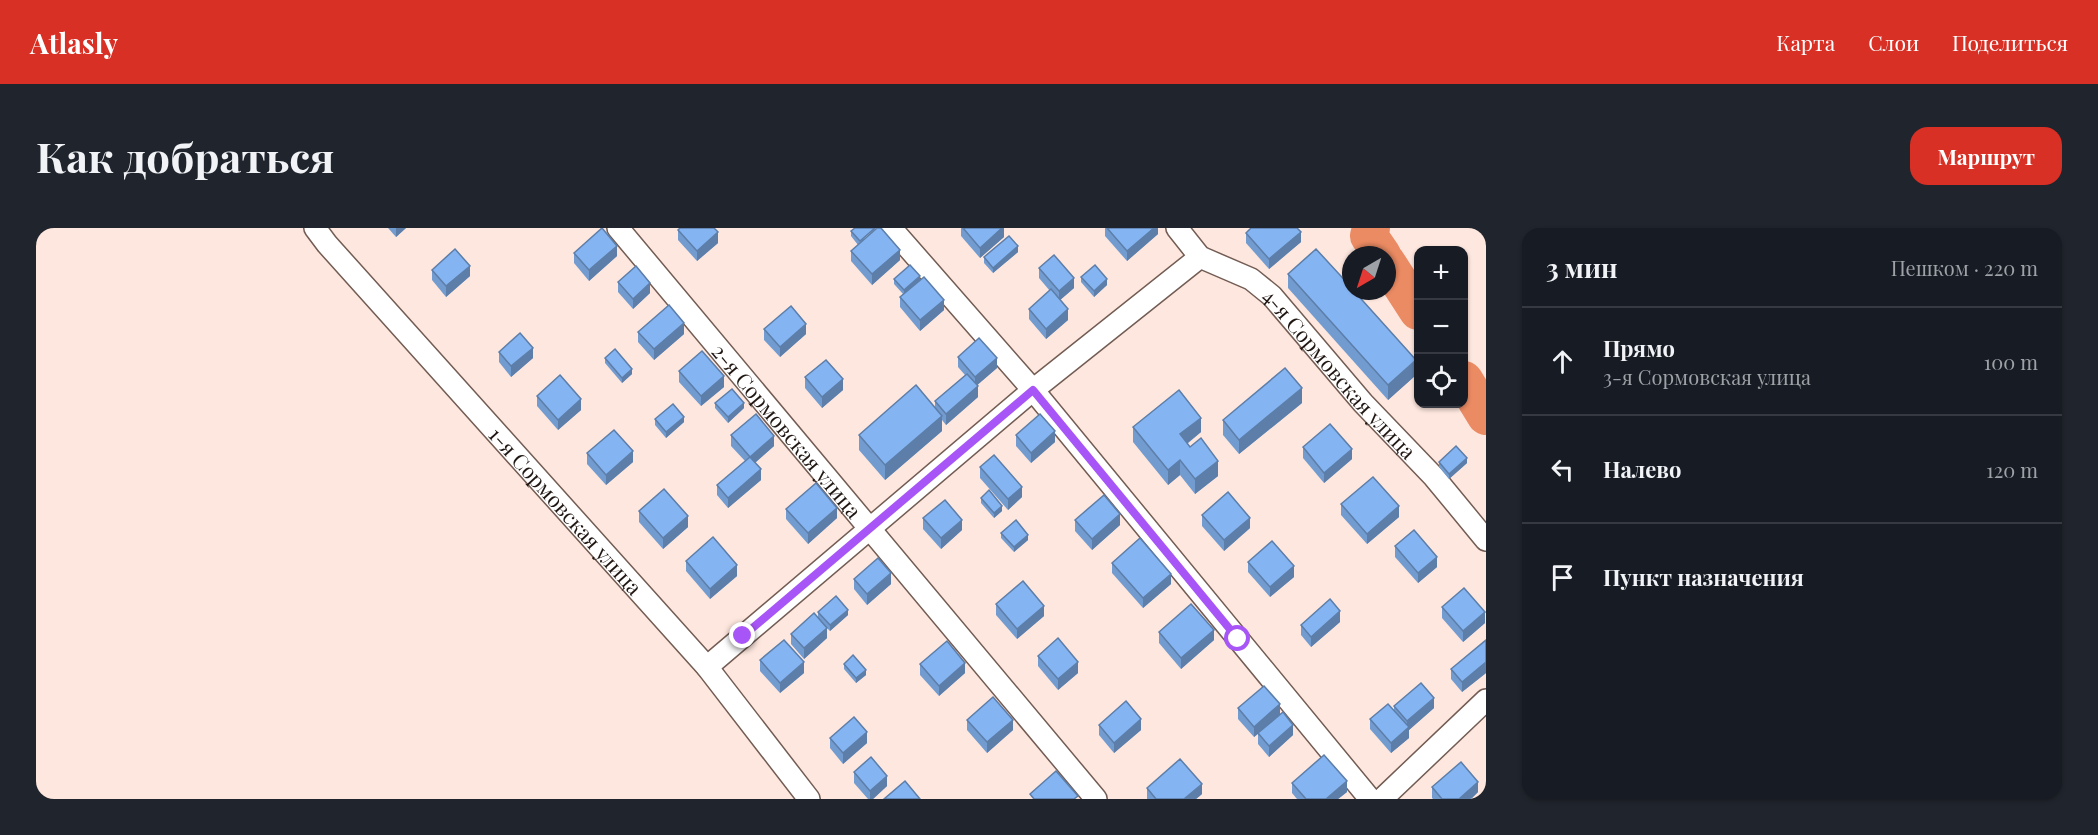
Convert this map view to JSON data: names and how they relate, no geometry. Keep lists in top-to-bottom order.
{
  "streets": {
    "street": ["4-я Сормовская улица", "2-я Сормовская улица", "1-я Сормовская улица"]
  },
  "north": "bottom left",
  "page": {
    "header": "Atlasly",
    "nav": ["Карта", "Слои", "Поделиться"],
    "buttons": "Маршрут",
    "title": "Как добраться",
    "heading": ["3 мин", "Пешком · 220 m"],
    "map_buttons": ["+", "−"],
    "list": [
      ["Прямо", "3-я Сормовская улица", "100 m"],
      ["Налево", "120 m"],
      "Пункт назначения"
    ]
  }
}
